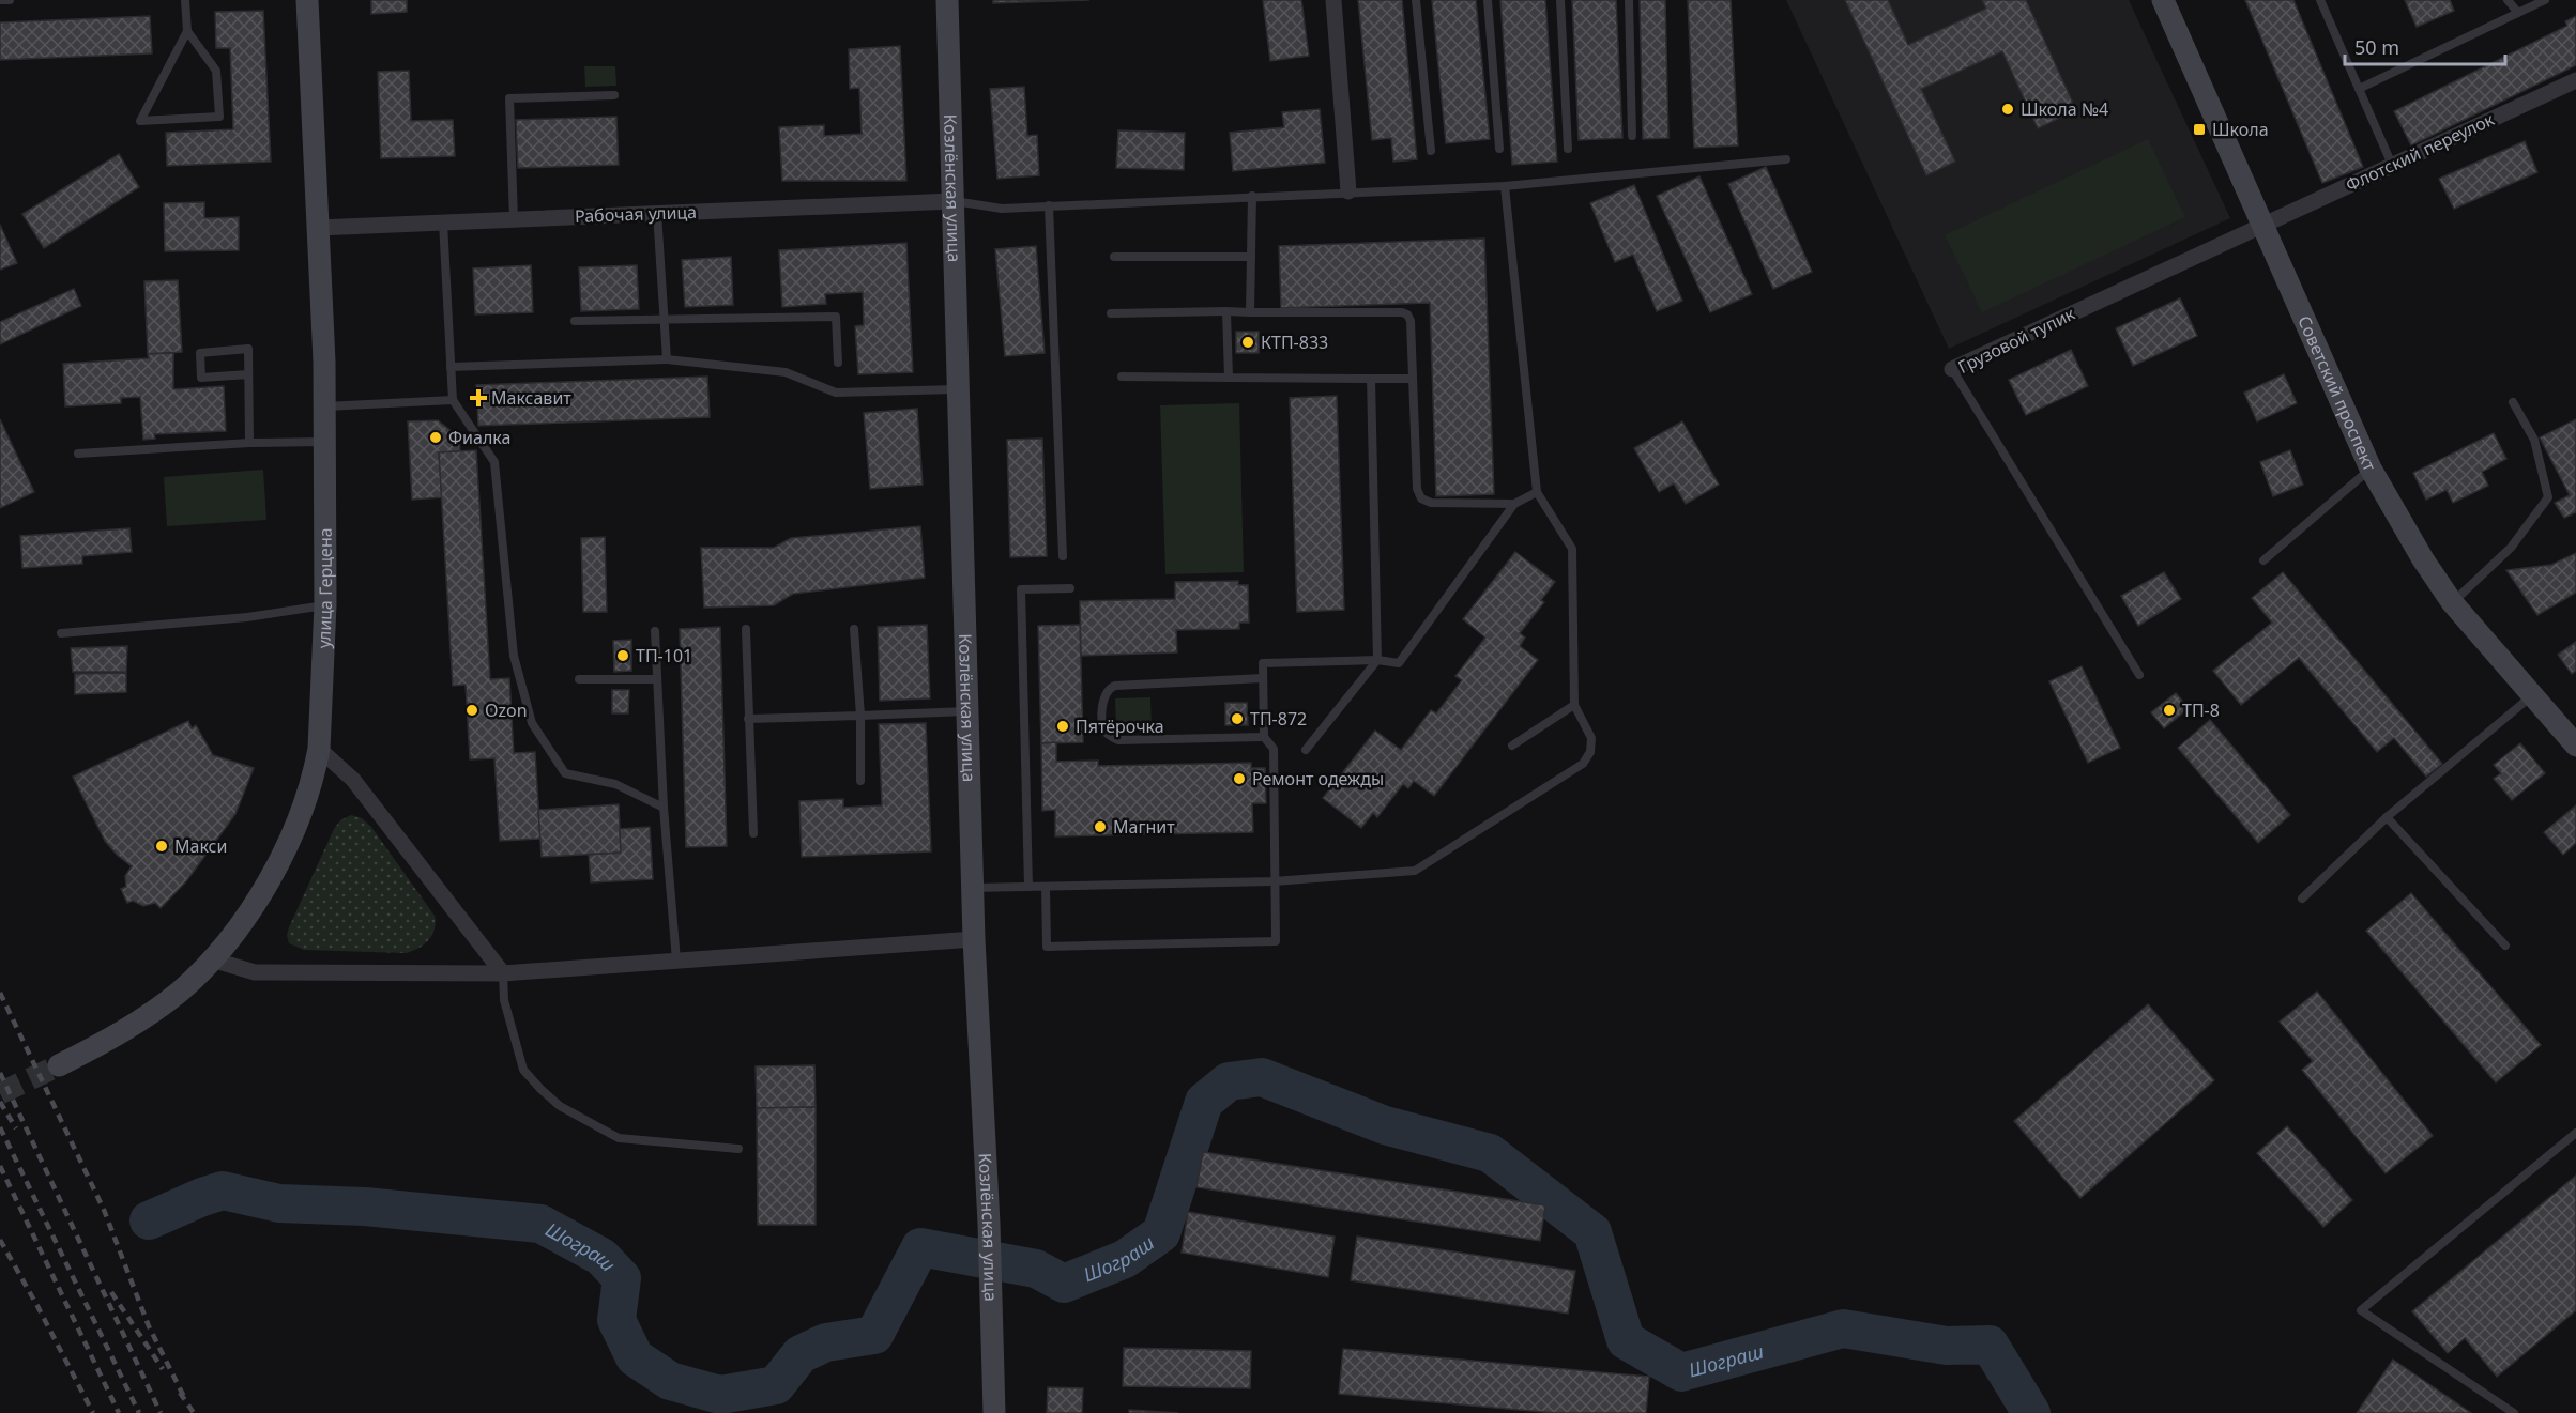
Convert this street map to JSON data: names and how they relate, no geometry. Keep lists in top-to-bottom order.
{
  "streets": {
    "street": [
      "Флотский переулок",
      "Козлёнская улица",
      "Рабочая улица",
      "Грузовой тупик",
      "Советский проспект",
      "улица Герцена"
    ]
  },
  "crossings": [
    ["Флотский переулок", "Грузовой тупик"],
    ["Флотский переулок", "Советский проспект"],
    ["Козлёнская улица", "Рабочая улица"],
    ["Рабочая улица", "улица Герцена"],
    ["Грузовой тупик", "Советский проспект"]
  ],
  "water": ["Шограш"],
  "places": {
    "other": [
      "Школа №4",
      "КТП-833",
      "Фиалка",
      "ТП-101",
      "Ozon",
      "ТП-8",
      "ТП-872",
      "Пятёрочка",
      "Ремонт одежды",
      "Магнит",
      "Макси"
    ],
    "transit": ["Школа"],
    "health": ["Максавит"]
  },
  "scale_bar": "50 m"
}
